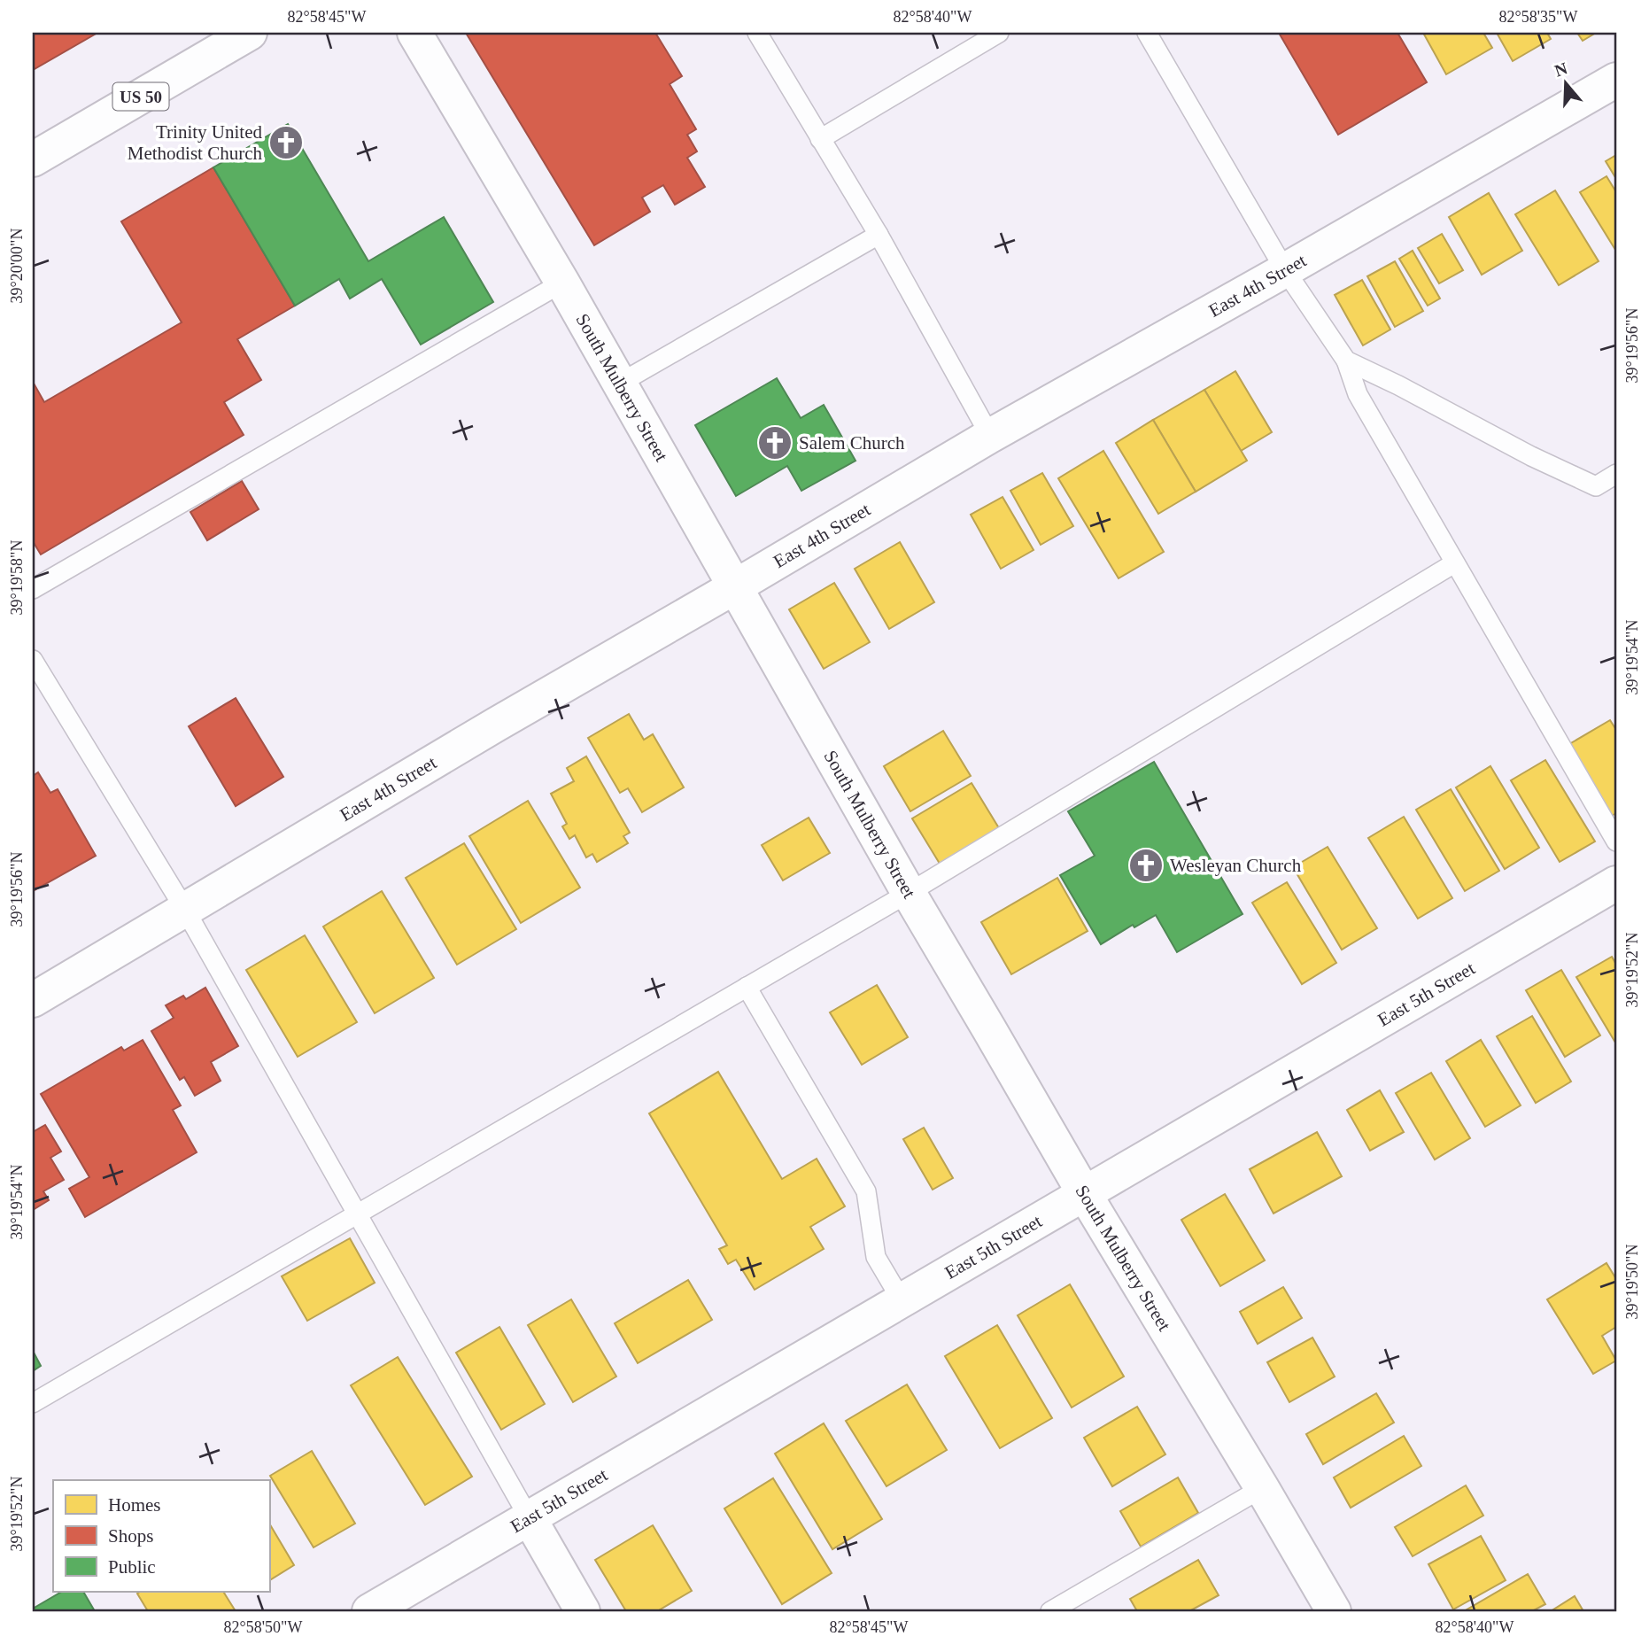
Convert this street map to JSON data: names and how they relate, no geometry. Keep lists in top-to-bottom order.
{
  "streets": {
    "street": [
      "US 50",
      "East 4th Street",
      "South Mulberry Street",
      "East 5th Street"
    ]
  },
  "crossings": [
    ["East 4th Street", "South Mulberry Street"],
    ["South Mulberry Street", "East 5th Street"]
  ],
  "places": {
    "church": ["Trinity United Methodist Church", "Salem Church", "Wesleyan Church"]
  },
  "legend": ["Homes", "Shops", "Public"],
  "north": "top",
  "coordinates": [
    "82°58'45\"W",
    "82°58'40\"W",
    "82°58'35\"W",
    "39°20'00\"N",
    "39°19'56\"N",
    "39°19'58\"N",
    "39°19'54\"N",
    "39°19'52\"N",
    "39°19'50\"N",
    "82°58'50\"W"
  ]
}
